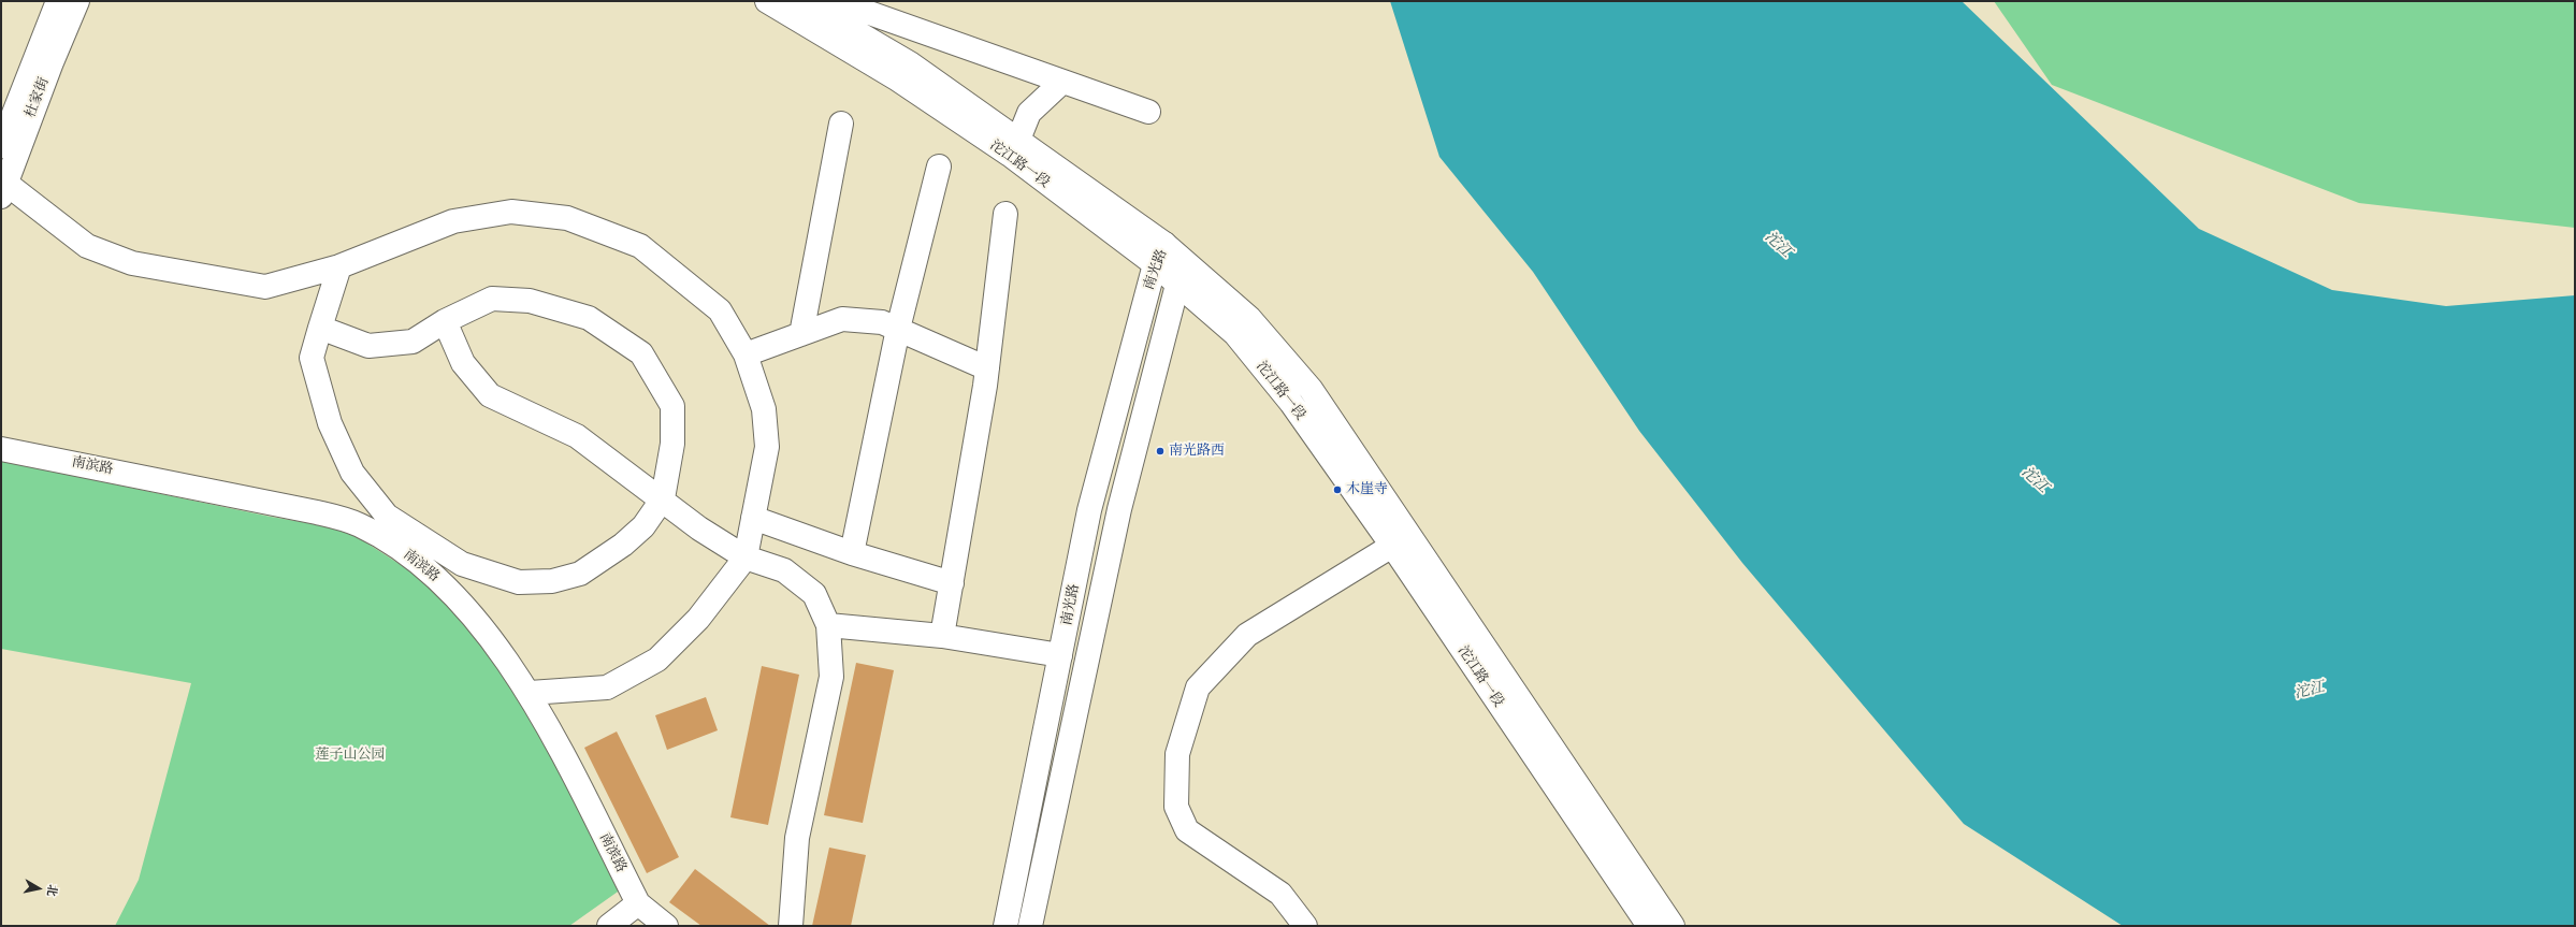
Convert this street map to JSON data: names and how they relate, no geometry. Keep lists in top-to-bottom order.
{
  "streets": {
    "street": [
      "杜家街",
      "沱江路一段",
      "南光路",
      "南滨路"
    ]
  },
  "crossings": [
    ["沱江路一段", "南光路"]
  ],
  "water": ["沱江"],
  "parks": ["莲子山公园"],
  "places": ["南光路西", "木崖寺"],
  "north": "right"
}
